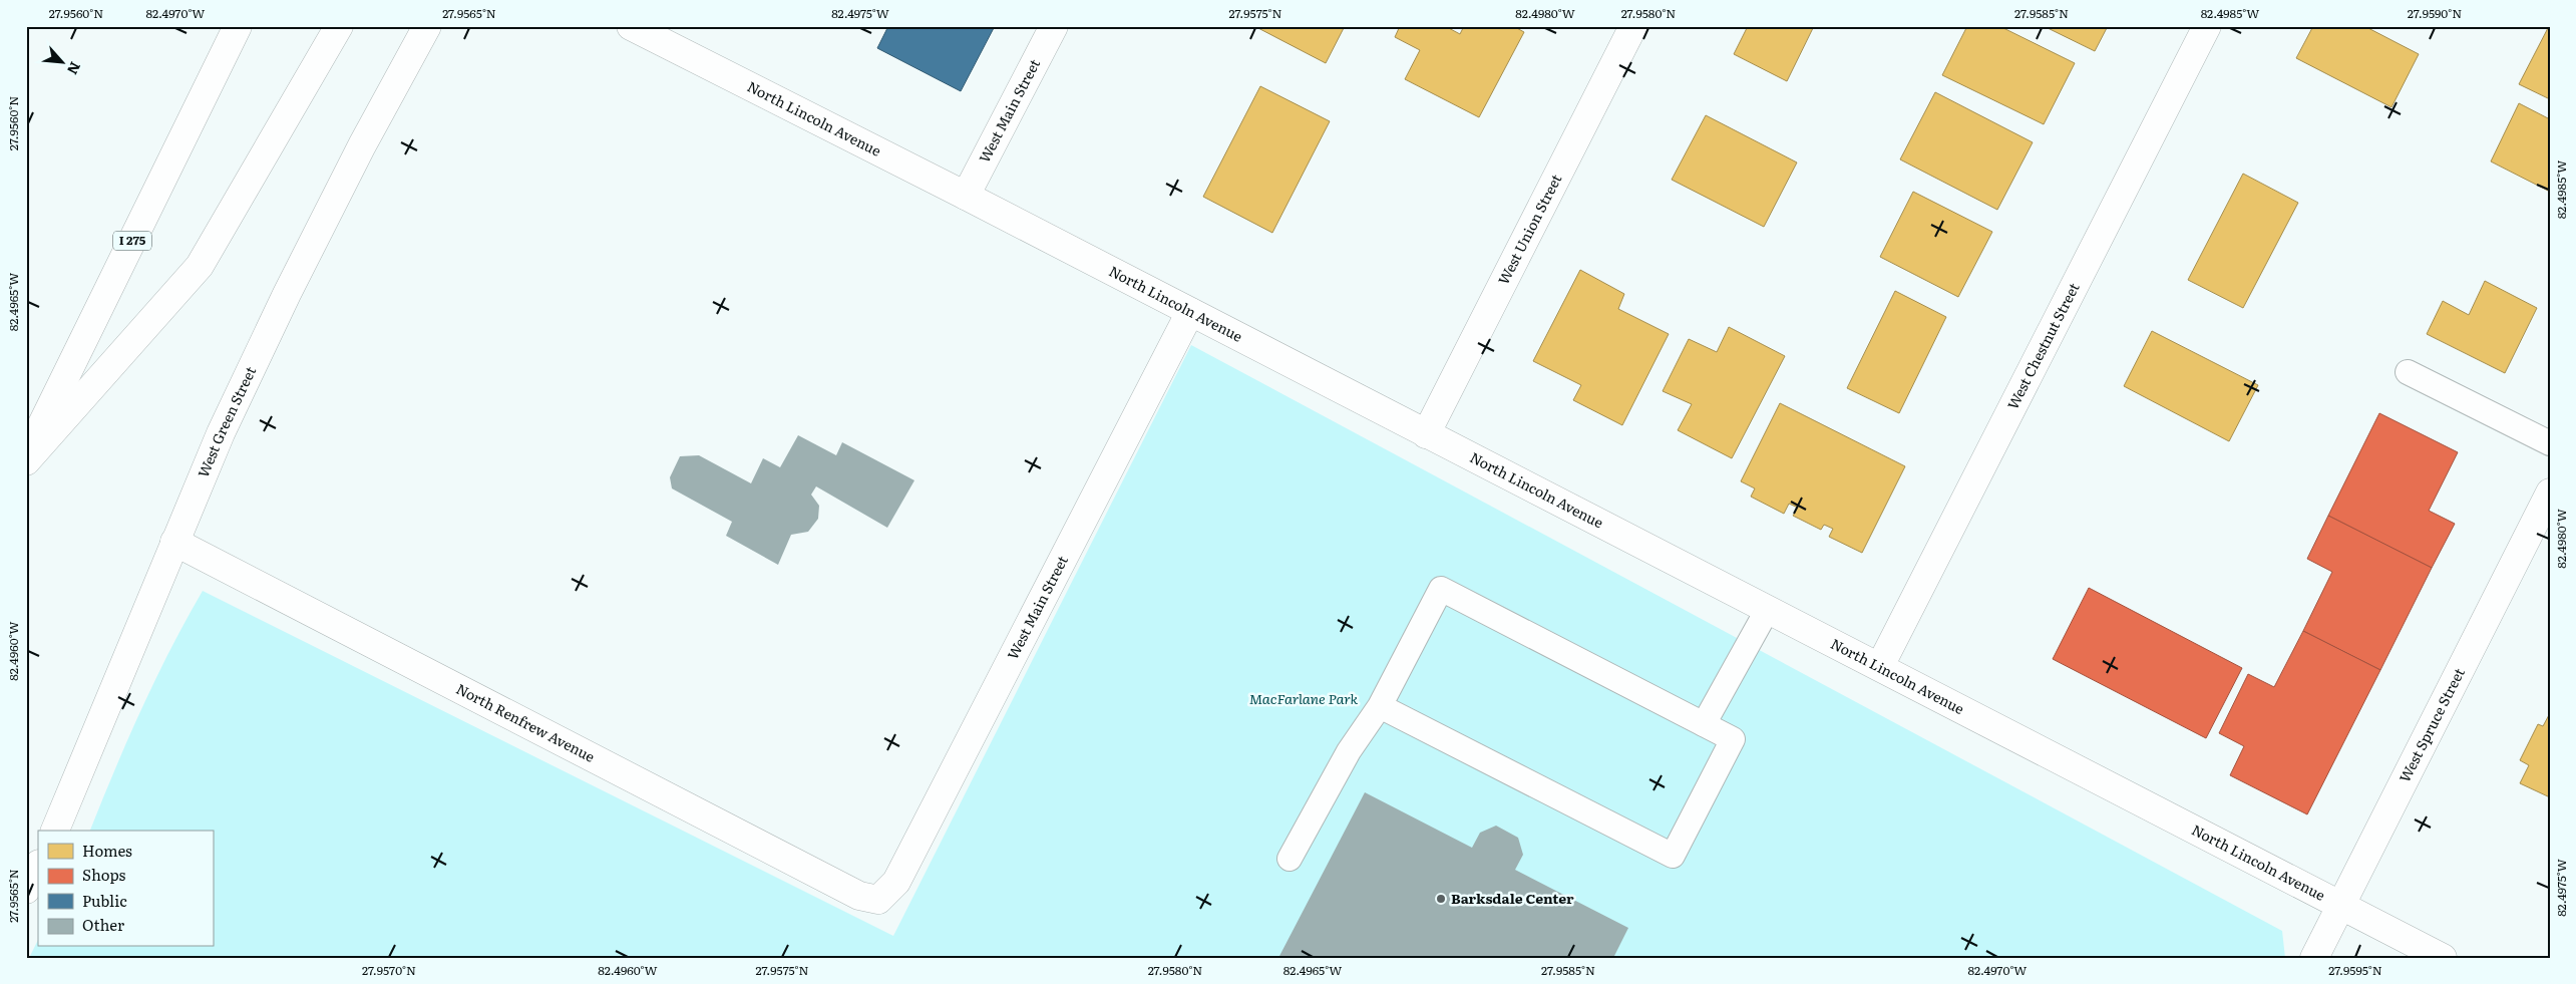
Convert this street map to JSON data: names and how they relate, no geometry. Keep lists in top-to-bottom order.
{
  "streets": {
    "main road": [
      "West Main Street",
      "North Lincoln Avenue",
      "West Union Street",
      "I 275",
      "West Chestnut Street",
      "West Green Street",
      "North Renfrew Avenue",
      "West Spruce Street"
    ]
  },
  "crossings": [
    ["West Main Street", "North Lincoln Avenue"],
    ["West Main Street", "North Renfrew Avenue"],
    ["North Lincoln Avenue", "West Union Street"],
    ["North Lincoln Avenue", "West Chestnut Street"],
    ["North Lincoln Avenue", "West Spruce Street"],
    ["West Green Street", "North Renfrew Avenue"]
  ],
  "parks": ["MacFarlane Park"],
  "places": ["Barksdale Center"],
  "legend": [
    "Homes",
    "Shops",
    "Public",
    "Other"
  ],
  "north": "bottom right",
  "coordinates": [
    "27.9560°N",
    "82.4970°W",
    "27.9565°N",
    "82.4975°W",
    "27.9575°N",
    "82.4980°W",
    "27.9580°N",
    "27.9585°N",
    "82.4985°W",
    "27.9590°N",
    "82.4965°W",
    "82.4960°W",
    "27.9570°N",
    "27.9595°N"
  ]
}
